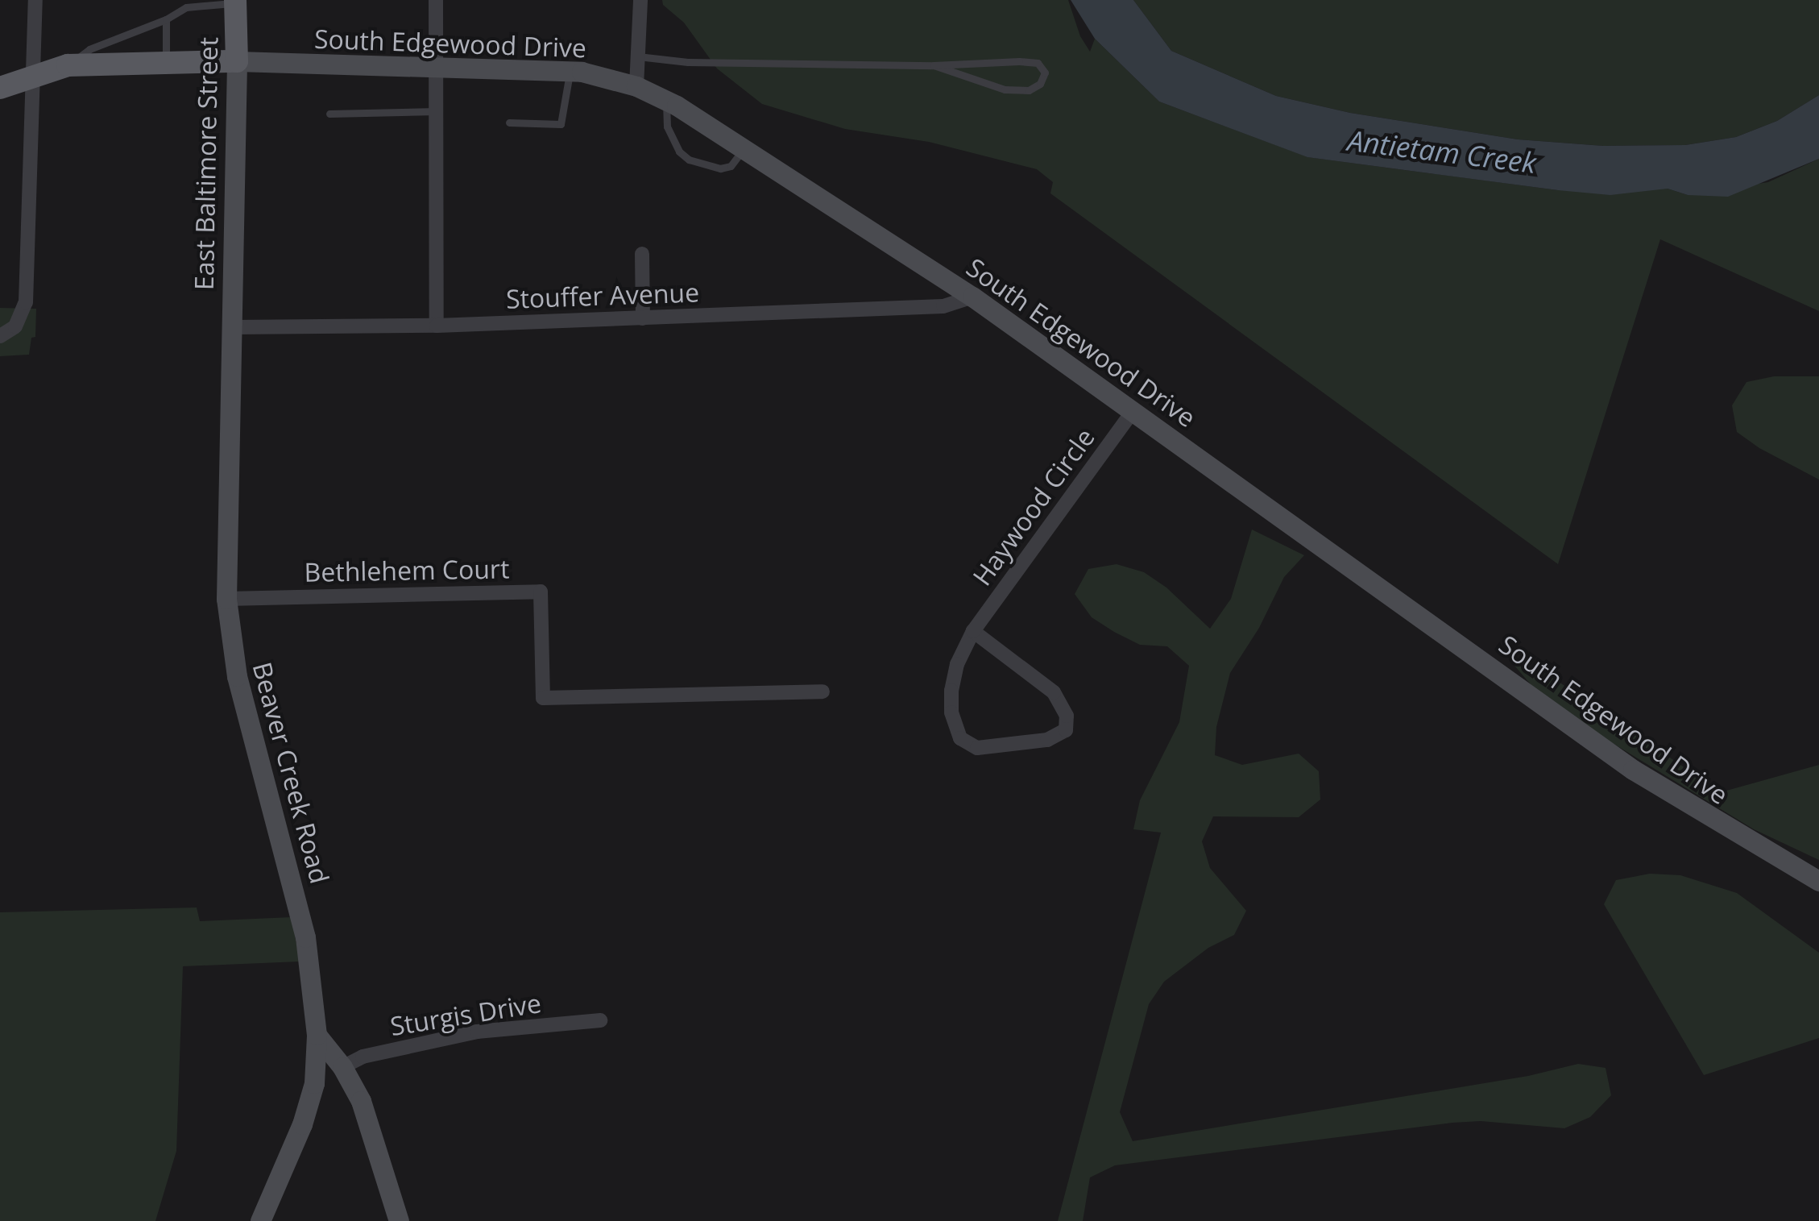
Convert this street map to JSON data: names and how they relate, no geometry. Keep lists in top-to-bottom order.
{
  "streets": {
    "main road": ["South Edgewood Drive", "East Baltimore Street", "Beaver Creek Road"],
    "street": [
      "Stouffer Avenue",
      "Haywood Circle",
      "Bethlehem Court",
      "Sturgis Drive"
    ]
  },
  "crossings": [
    ["South Edgewood Drive", "East Baltimore Street"],
    ["South Edgewood Drive", "Stouffer Avenue"],
    ["South Edgewood Drive", "Haywood Circle"],
    ["East Baltimore Street", "Stouffer Avenue"],
    ["East Baltimore Street", "Beaver Creek Road"],
    ["Stouffer Avenue", "Beaver Creek Road"],
    ["Bethlehem Court", "Beaver Creek Road"]
  ],
  "water": ["Antietam Creek"]
}
